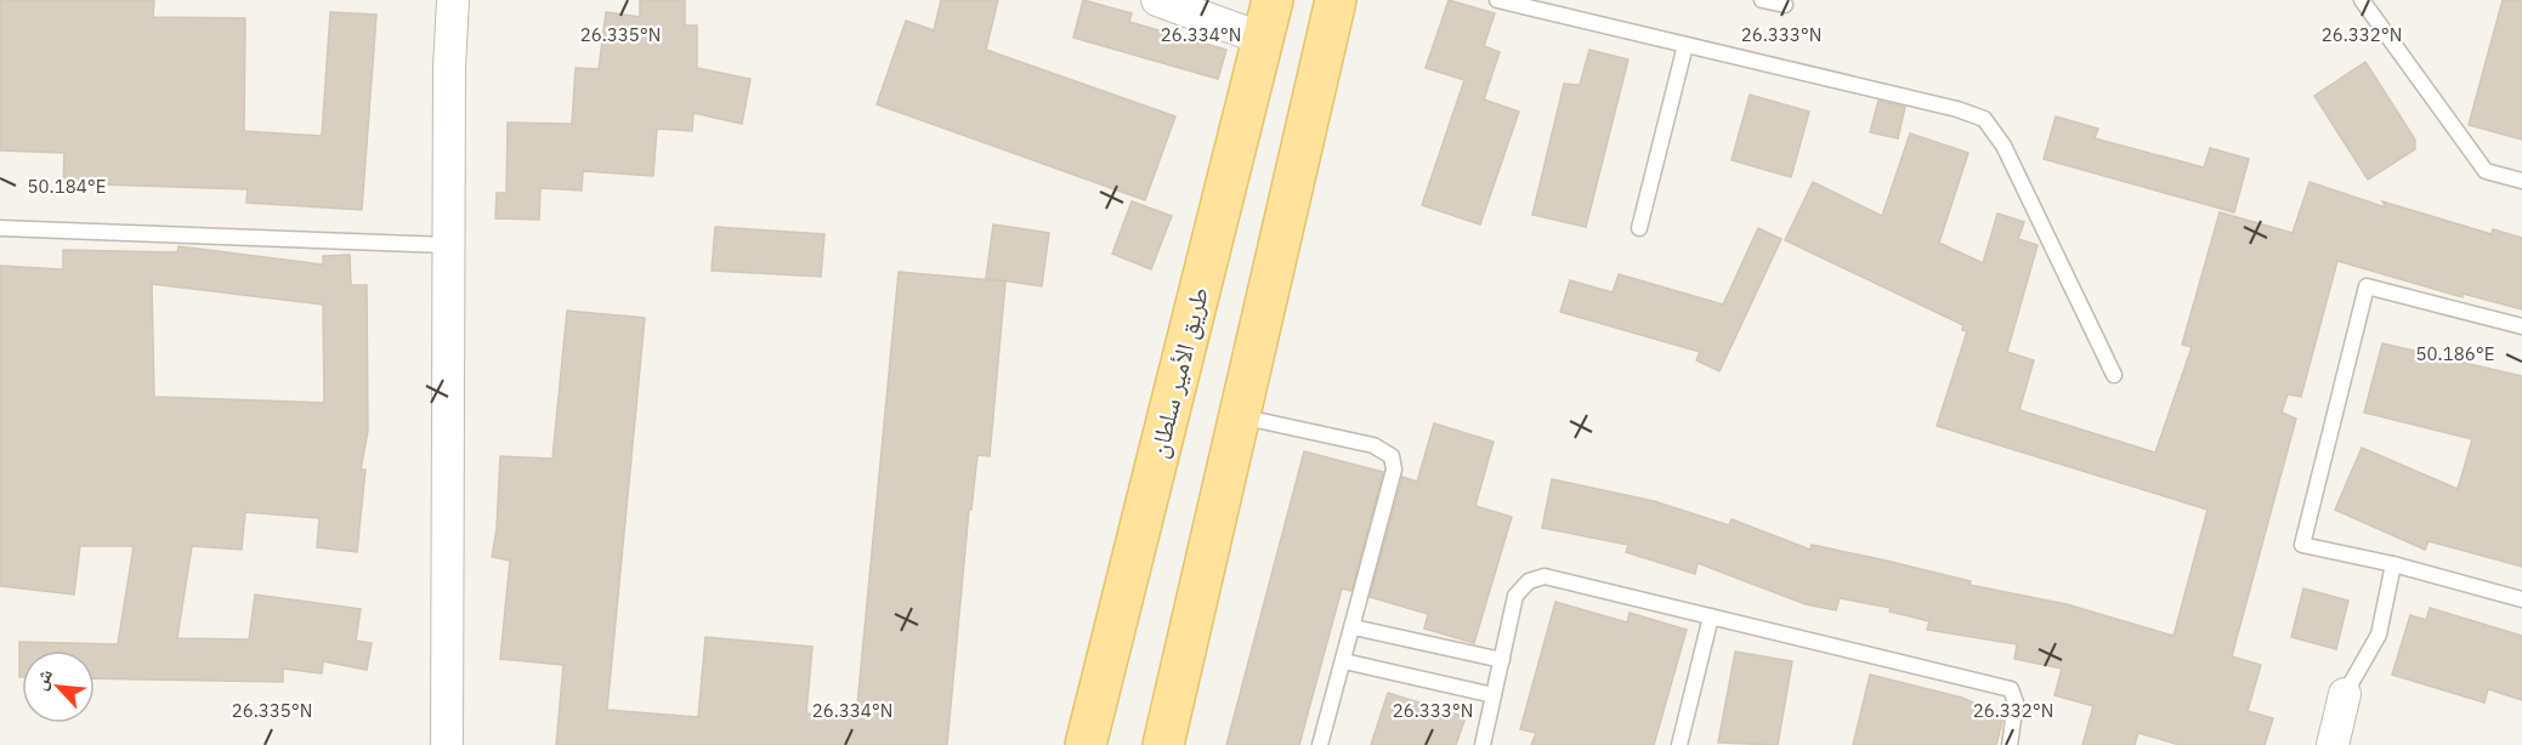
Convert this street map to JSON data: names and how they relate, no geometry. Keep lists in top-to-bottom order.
{
  "streets": {
    "main road": ["طريق الأمير سلطان"]
  },
  "north": "top left",
  "coordinates": [
    "26.335°N",
    "26.334°N",
    "26.333°N",
    "26.332°N",
    "50.184°E",
    "50.186°E"
  ]
}
